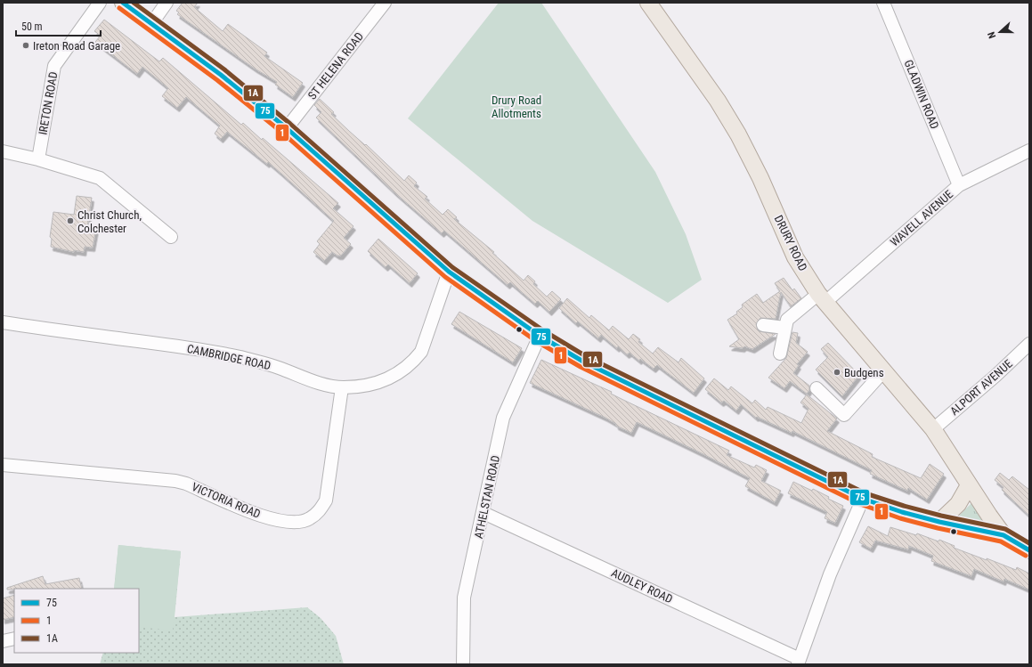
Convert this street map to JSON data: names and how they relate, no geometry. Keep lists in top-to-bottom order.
{
  "streets": {
    "main road": ["DRURY ROAD"],
    "street": [
      "ST HELENA ROAD",
      "GLADWIN ROAD",
      "IRETON ROAD",
      "WAVELL AVENUE",
      "CAMBRIDGE ROAD",
      "ALPORT AVENUE",
      "ATHELSTAN ROAD",
      "VICTORIA ROAD",
      "AUDLEY ROAD"
    ]
  },
  "crossings": [
    ["GLADWIN ROAD", "WAVELL AVENUE"],
    ["WAVELL AVENUE", "DRURY ROAD"],
    ["DRURY ROAD", "ALPORT AVENUE"],
    ["CAMBRIDGE ROAD", "VICTORIA ROAD"],
    ["ATHELSTAN ROAD", "AUDLEY ROAD"]
  ],
  "parks": ["Drury Road Allotments"],
  "places": ["Ireton Road Garage", "Christ Church, Colchester", "Budgens"],
  "lines": ["transit line 75", "transit line 1A", "transit line 1"],
  "legend": ["75", "1", "1A"],
  "scale_bar": "50 m",
  "north": "left"
}
